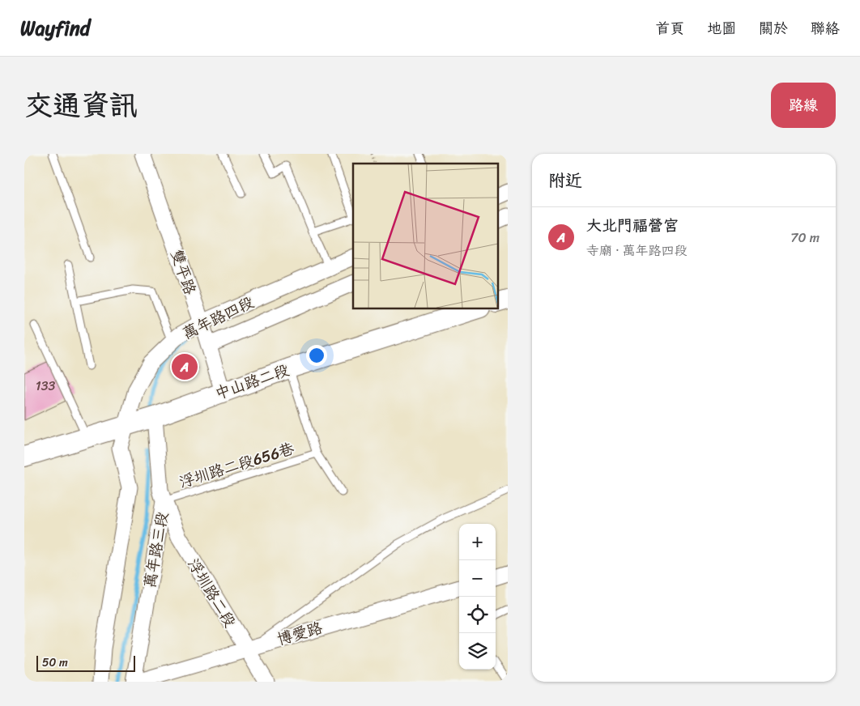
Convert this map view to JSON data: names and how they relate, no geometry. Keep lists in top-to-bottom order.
{
  "streets": {
    "street": [
      "雙平路",
      "萬年路四段",
      "中山路二段",
      "萬年路三段",
      "浮圳路二段",
      "博愛路"
    ],
    "lane": ["浮圳路二段656巷"]
  },
  "crossings": [
    ["雙平路", "萬年路四段"],
    ["雙平路", "中山路二段"],
    ["萬年路四段", "中山路二段"],
    ["中山路二段", "萬年路三段"],
    ["浮圳路二段656巷", "萬年路三段"],
    ["浮圳路二段656巷", "浮圳路二段"],
    ["萬年路三段", "浮圳路二段"],
    ["浮圳路二段", "博愛路"]
  ],
  "house_numbers": ["133"],
  "scale_bar": "50 m",
  "page": {
    "header": "Wayfind",
    "nav": [
      "首頁",
      "地圖",
      "關於",
      "聯絡"
    ],
    "title": "交通資訊",
    "buttons": "路線",
    "heading": "附近",
    "list": [
      {
        "mark": "A",
        "name": "大北門福營宮",
        "note": "寺廟 · 萬年路四段",
        "value": "70 m"
      }
    ],
    "pins": "A",
    "map_buttons": ["+", "−"],
    "scale": "50 m"
  }
}
